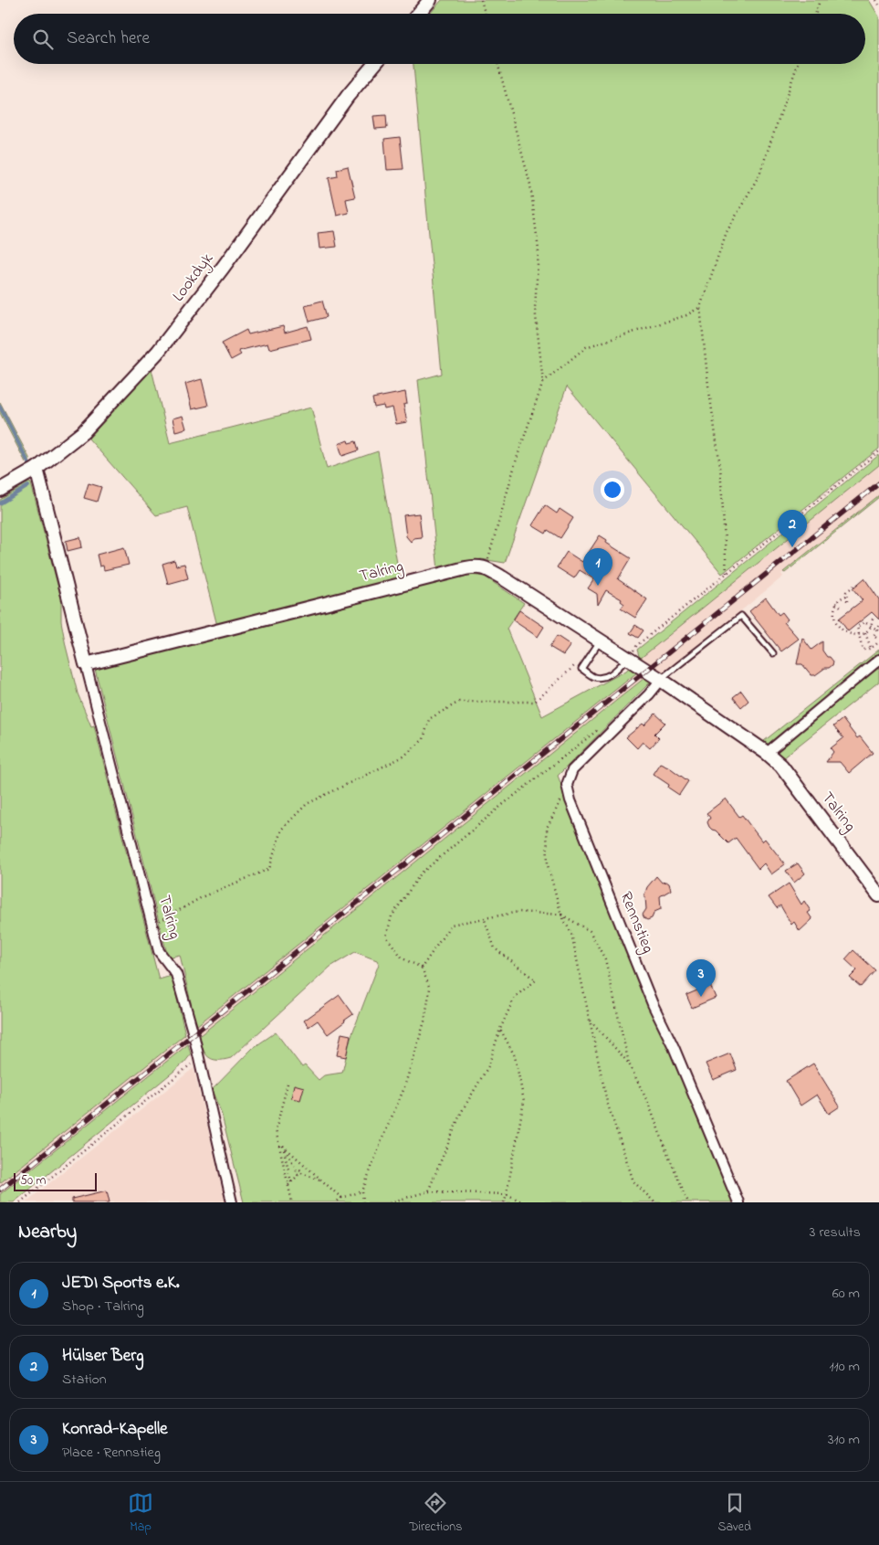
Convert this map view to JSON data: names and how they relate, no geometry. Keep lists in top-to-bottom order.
{
  "streets": {
    "street": ["Lookdyk", "Talring", "Rennstieg"]
  },
  "crossings": [
    ["Lookdyk", "Talring"]
  ],
  "scale_bar": "50 m",
  "page": {
    "search": "Search here",
    "pins": ["2", "1", "3"],
    "scale": "50 m",
    "heading": ["Nearby", "3 results"],
    "list": [
      {
        "mark": "1",
        "name": "JEDI Sports e.K.",
        "note": "Shop · Talring",
        "value": "60 m"
      },
      {
        "mark": "2",
        "name": "Hülser Berg",
        "note": "Station",
        "value": "110 m"
      },
      {
        "mark": "3",
        "name": "Konrad-Kapelle",
        "note": "Place · Rennstieg",
        "value": "310 m"
      }
    ],
    "nav": ["Map", "Directions", "Saved"]
  }
}
